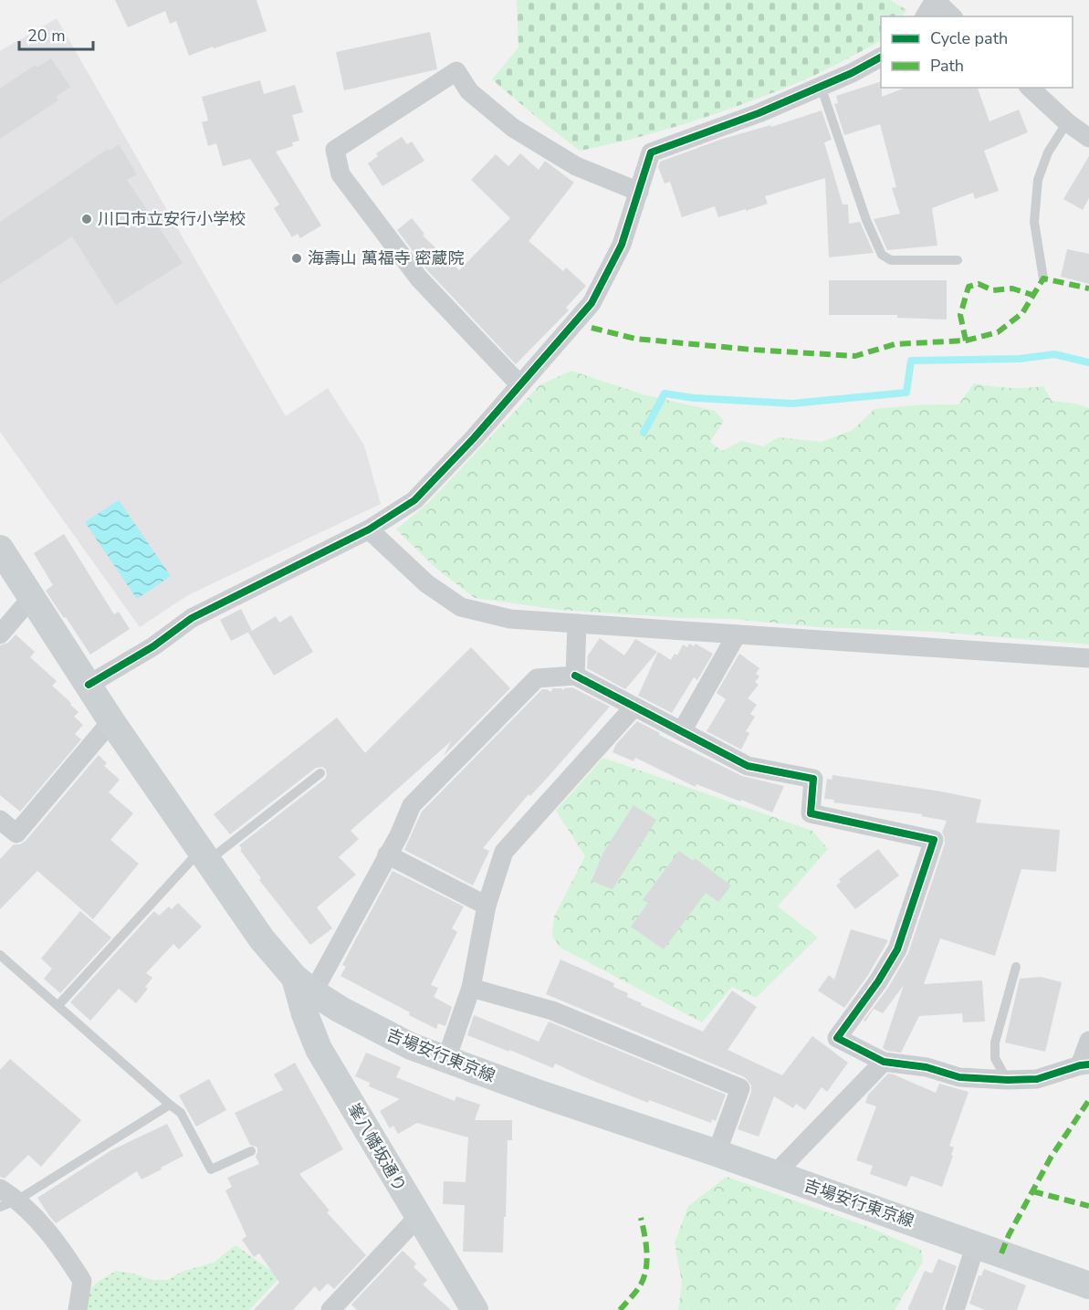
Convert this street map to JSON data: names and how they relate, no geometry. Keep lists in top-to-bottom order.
{
  "streets": {
    "main road": ["吉場安行東京線", "峯八幡坂通り"]
  },
  "crossings": [
    ["吉場安行東京線", "峯八幡坂通り"]
  ],
  "places": ["川口市立安行小学校", "海壽山 萬福寺 密蔵院"],
  "legend": ["Cycle path", "Path"],
  "scale_bar": "20 m"
}
